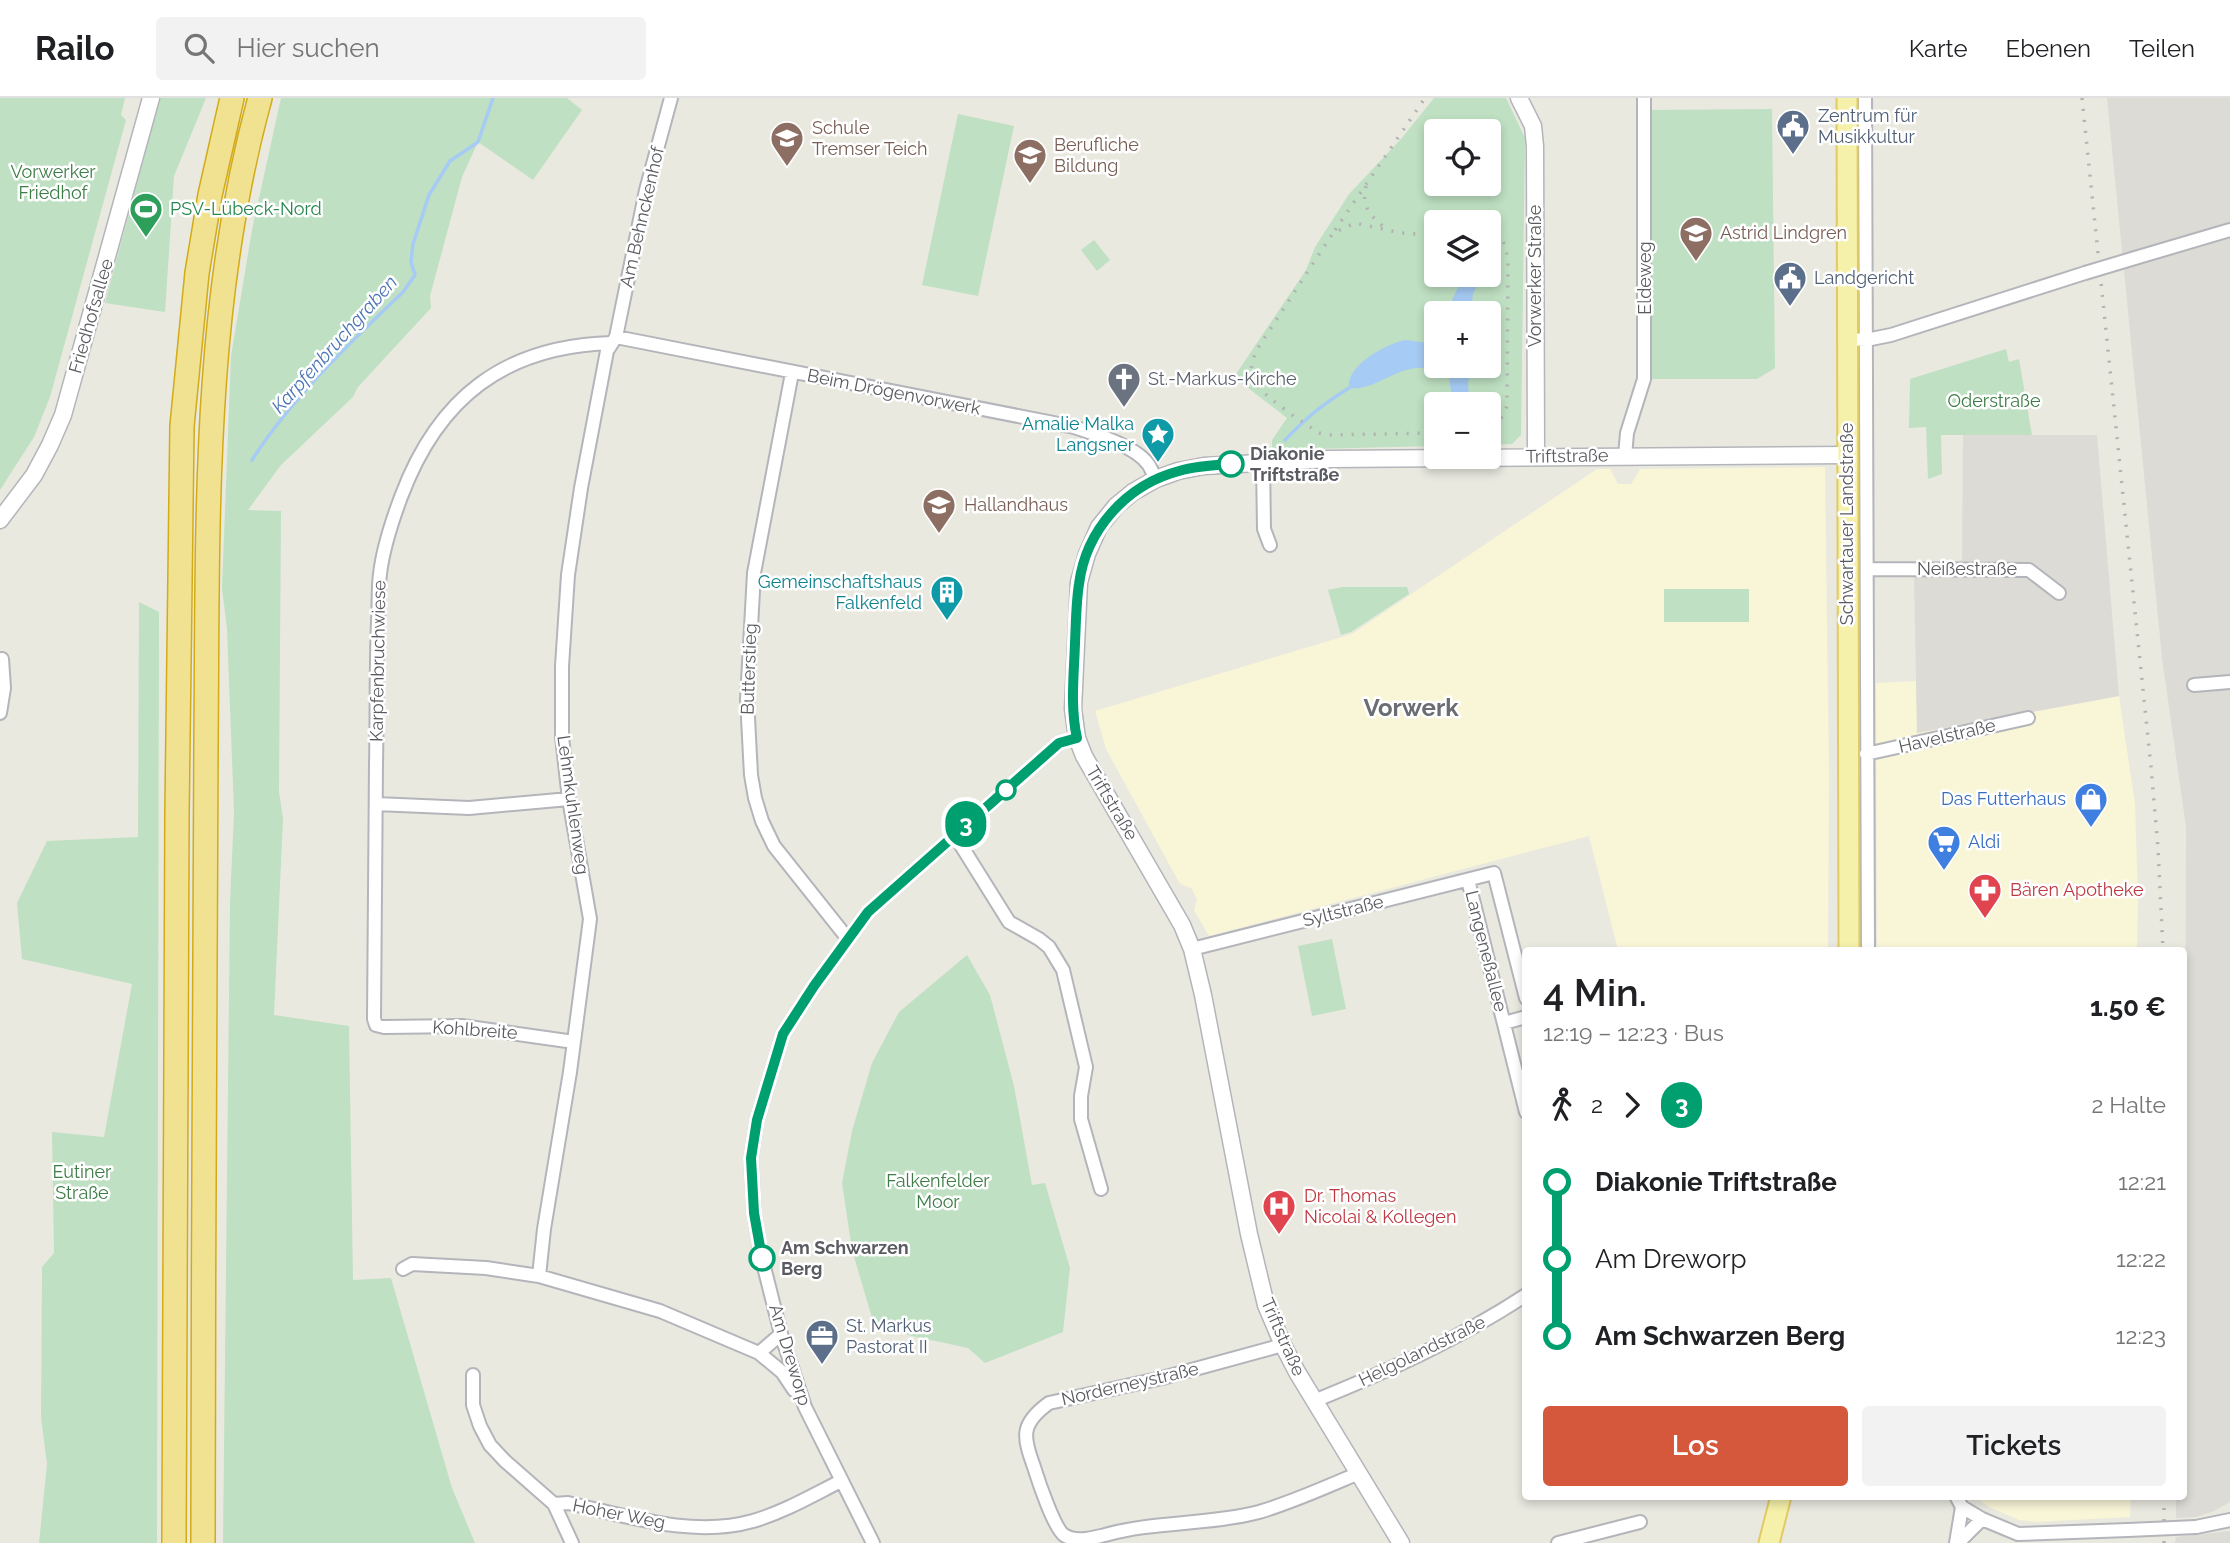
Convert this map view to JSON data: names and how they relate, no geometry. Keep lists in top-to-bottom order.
{
  "streets": {
    "main road": ["Schwartauer Landstraße"],
    "street": [
      "Am Behnckenhof",
      "Vorwerker Straße",
      "Eldeweg",
      "Friedhofsallee",
      "Beim Drögenvorwerk",
      "Triftstraße",
      "Neißestraße",
      "Karpfenbruchwiese",
      "Butterstieg",
      "Havelstraße",
      "Lehmkuhlenweg",
      "Syltstraße",
      "Langeneßallee",
      "Kohlbreite",
      "Helgolandstraße",
      "Am Dreworp",
      "Norderneystraße",
      "Hoher Weg"
    ]
  },
  "crossings": [
    ["Am Behnckenhof", "Beim Drögenvorwerk"],
    ["Am Behnckenhof", "Karpfenbruchwiese"],
    ["Am Behnckenhof", "Lehmkuhlenweg"],
    ["Vorwerker Straße", "Triftstraße"],
    ["Eldeweg", "Triftstraße"],
    ["Beim Drögenvorwerk", "Triftstraße"],
    ["Beim Drögenvorwerk", "Karpfenbruchwiese"],
    ["Beim Drögenvorwerk", "Butterstieg"],
    ["Beim Drögenvorwerk", "Lehmkuhlenweg"],
    ["Triftstraße", "Schwartauer Landstraße"],
    ["Triftstraße", "Syltstraße"],
    ["Triftstraße", "Helgolandstraße"],
    ["Triftstraße", "Am Dreworp"],
    ["Triftstraße", "Norderneystraße"],
    ["Schwartauer Landstraße", "Neißestraße"],
    ["Schwartauer Landstraße", "Havelstraße"],
    ["Karpfenbruchwiese", "Lehmkuhlenweg"],
    ["Karpfenbruchwiese", "Kohlbreite"],
    ["Butterstieg", "Am Dreworp"],
    ["Lehmkuhlenweg", "Kohlbreite"],
    ["Syltstraße", "Langeneßallee"],
    ["Am Dreworp", "Hoher Weg"]
  ],
  "districts": ["Vorwerk"],
  "water": ["Karpfenbruchgraben"],
  "parks": [
    "Vorwerker Friedhof",
    "Oderstraße",
    "Eutiner Straße",
    "Falkenfelder Moor"
  ],
  "places": {
    "public building": ["Zentrum für Musikkultur", "Landgericht"],
    "school or university": [
      "Schule Tremser Teich",
      "Berufliche Bildung",
      "Astrid Lindgren",
      "Hallandhaus"
    ],
    "sports": ["PSV-Lübeck-Nord"],
    "church": ["St.-Markus-Kirche"],
    "place": ["Amalie Malka Langsner"],
    "other": ["Diakonie Triftstraße", "Am Schwarzen Berg"],
    "building": ["Gemeinschaftshaus Falkenfeld"],
    "shop": ["Das Futterhaus"],
    "supermarket": ["Aldi"],
    "pharmacy": ["Bären Apotheke"],
    "hospital": ["Dr. Thomas Nicolai & Kollegen"],
    "office": ["St. Markus Pastorat II"]
  },
  "lines": ["bus line 3"],
  "page": {
    "header": "Railo",
    "search": "Hier suchen",
    "nav": ["Karte", "Ebenen", "Teilen"],
    "on_map": "3",
    "map_buttons": ["+", "−"],
    "heading": ["4 Min.", "12:19 – 12:23 · Bus", "1.50 €"],
    "legs": ["2", "3", "2 Halte"],
    "list": [
      {
        "name": "Diakonie Triftstraße",
        "value": "12:21"
      },
      {
        "name": "Am Dreworp",
        "value": "12:22"
      },
      {
        "name": "Am Schwarzen Berg",
        "value": "12:23"
      }
    ],
    "buttons": ["Los", "Tickets"]
  }
}
